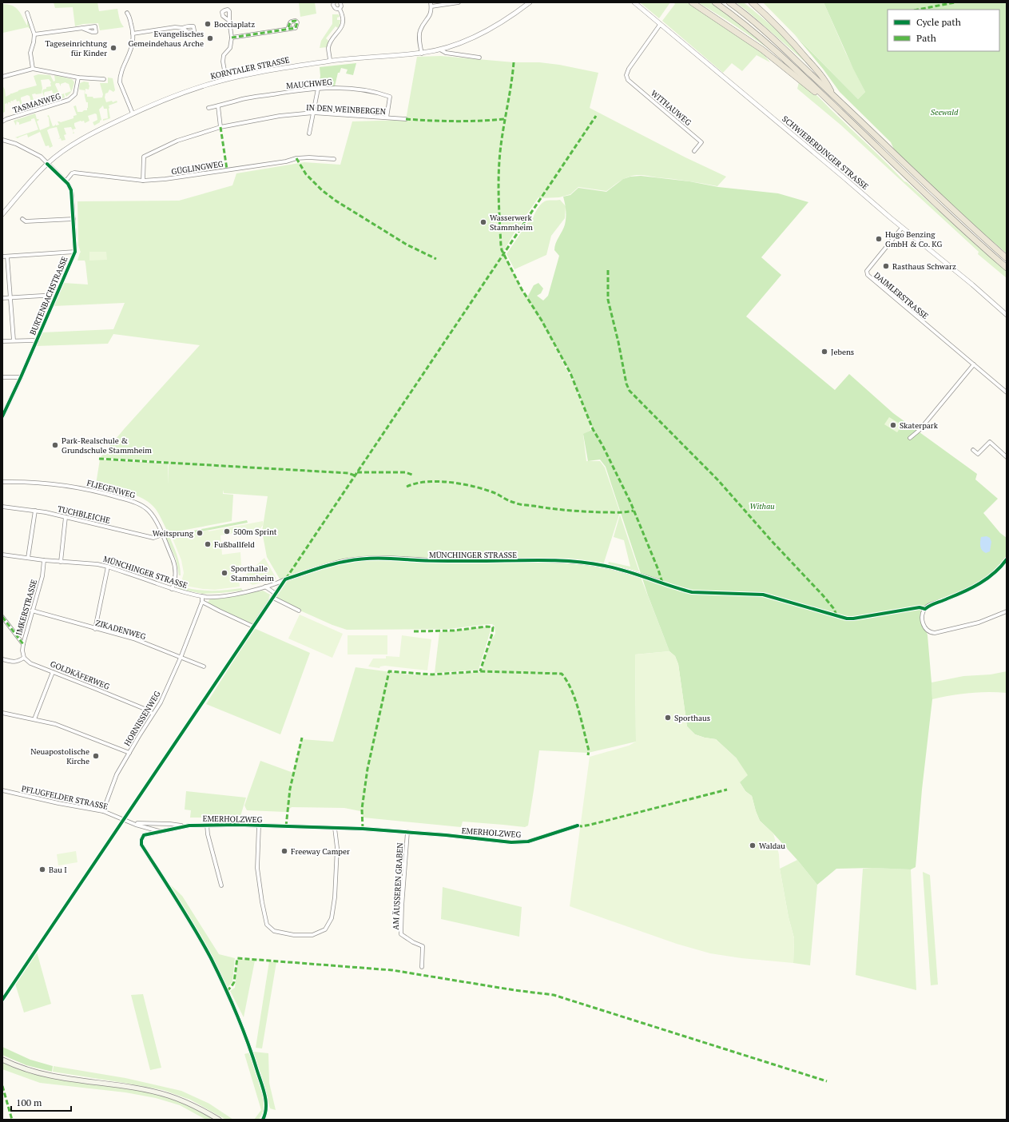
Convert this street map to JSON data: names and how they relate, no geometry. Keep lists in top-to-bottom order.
{
  "streets": {
    "street": [
      "KORNTALER STRASSE",
      "MAUCHWEG",
      "TASMANWEG",
      "WITHAUWEG",
      "IN DEN WEINBERGEN",
      "SCHWIEBERDINGER STRASSE",
      "GÜGLINGWEG",
      "BURTENBACHSTRASSE",
      "DAIMLERSTRASSE",
      "FLIEGENWEG",
      "TUCHBLEICHE",
      "MÜNCHINGER STRASSE",
      "IMKERSTRASSE",
      "ZIKADENWEG",
      "GOLDKÄFERWEG",
      "HORNISSENWEG",
      "PFLUGFELDER STRASSE",
      "EMERHOLZWEG",
      "AM ÄUSSEREN GRABEN"
    ]
  },
  "crossings": [
    ["KORNTALER STRASSE", "BURTENBACHSTRASSE"],
    ["MAUCHWEG", "IN DEN WEINBERGEN"],
    ["WITHAUWEG", "SCHWIEBERDINGER STRASSE"],
    ["IN DEN WEINBERGEN", "GÜGLINGWEG"],
    ["SCHWIEBERDINGER STRASSE", "DAIMLERSTRASSE"],
    ["GÜGLINGWEG", "BURTENBACHSTRASSE"],
    ["FLIEGENWEG", "TUCHBLEICHE"],
    ["FLIEGENWEG", "MÜNCHINGER STRASSE"],
    ["MÜNCHINGER STRASSE", "IMKERSTRASSE"],
    ["MÜNCHINGER STRASSE", "HORNISSENWEG"],
    ["IMKERSTRASSE", "ZIKADENWEG"],
    ["IMKERSTRASSE", "GOLDKÄFERWEG"],
    ["ZIKADENWEG", "HORNISSENWEG"],
    ["GOLDKÄFERWEG", "HORNISSENWEG"],
    ["HORNISSENWEG", "PFLUGFELDER STRASSE"],
    ["PFLUGFELDER STRASSE", "EMERHOLZWEG"],
    ["EMERHOLZWEG", "AM ÄUSSEREN GRABEN"]
  ],
  "parks": ["Seewald", "Withau"],
  "places": [
    "Bocciaplatz",
    "Evangelisches Gemeindehaus Arche",
    "Tageseinrichtung für Kinder",
    "Wasserwerk Stammheim",
    "Hugo Benzing GmbH & Co. KG",
    "Rasthaus Schwarz",
    "Jebens",
    "Skaterpark",
    "Park-Realschule & Grundschule Stammheim",
    "500m Sprint",
    "Weitsprung",
    "Fußballfeld",
    "Sporthalle Stammheim",
    "Sporthaus",
    "Neuapostolische Kirche",
    "Waldau",
    "Freeway Camper",
    "Bau I"
  ],
  "legend": ["Cycle path", "Path"],
  "scale_bar": "100 m"
}
